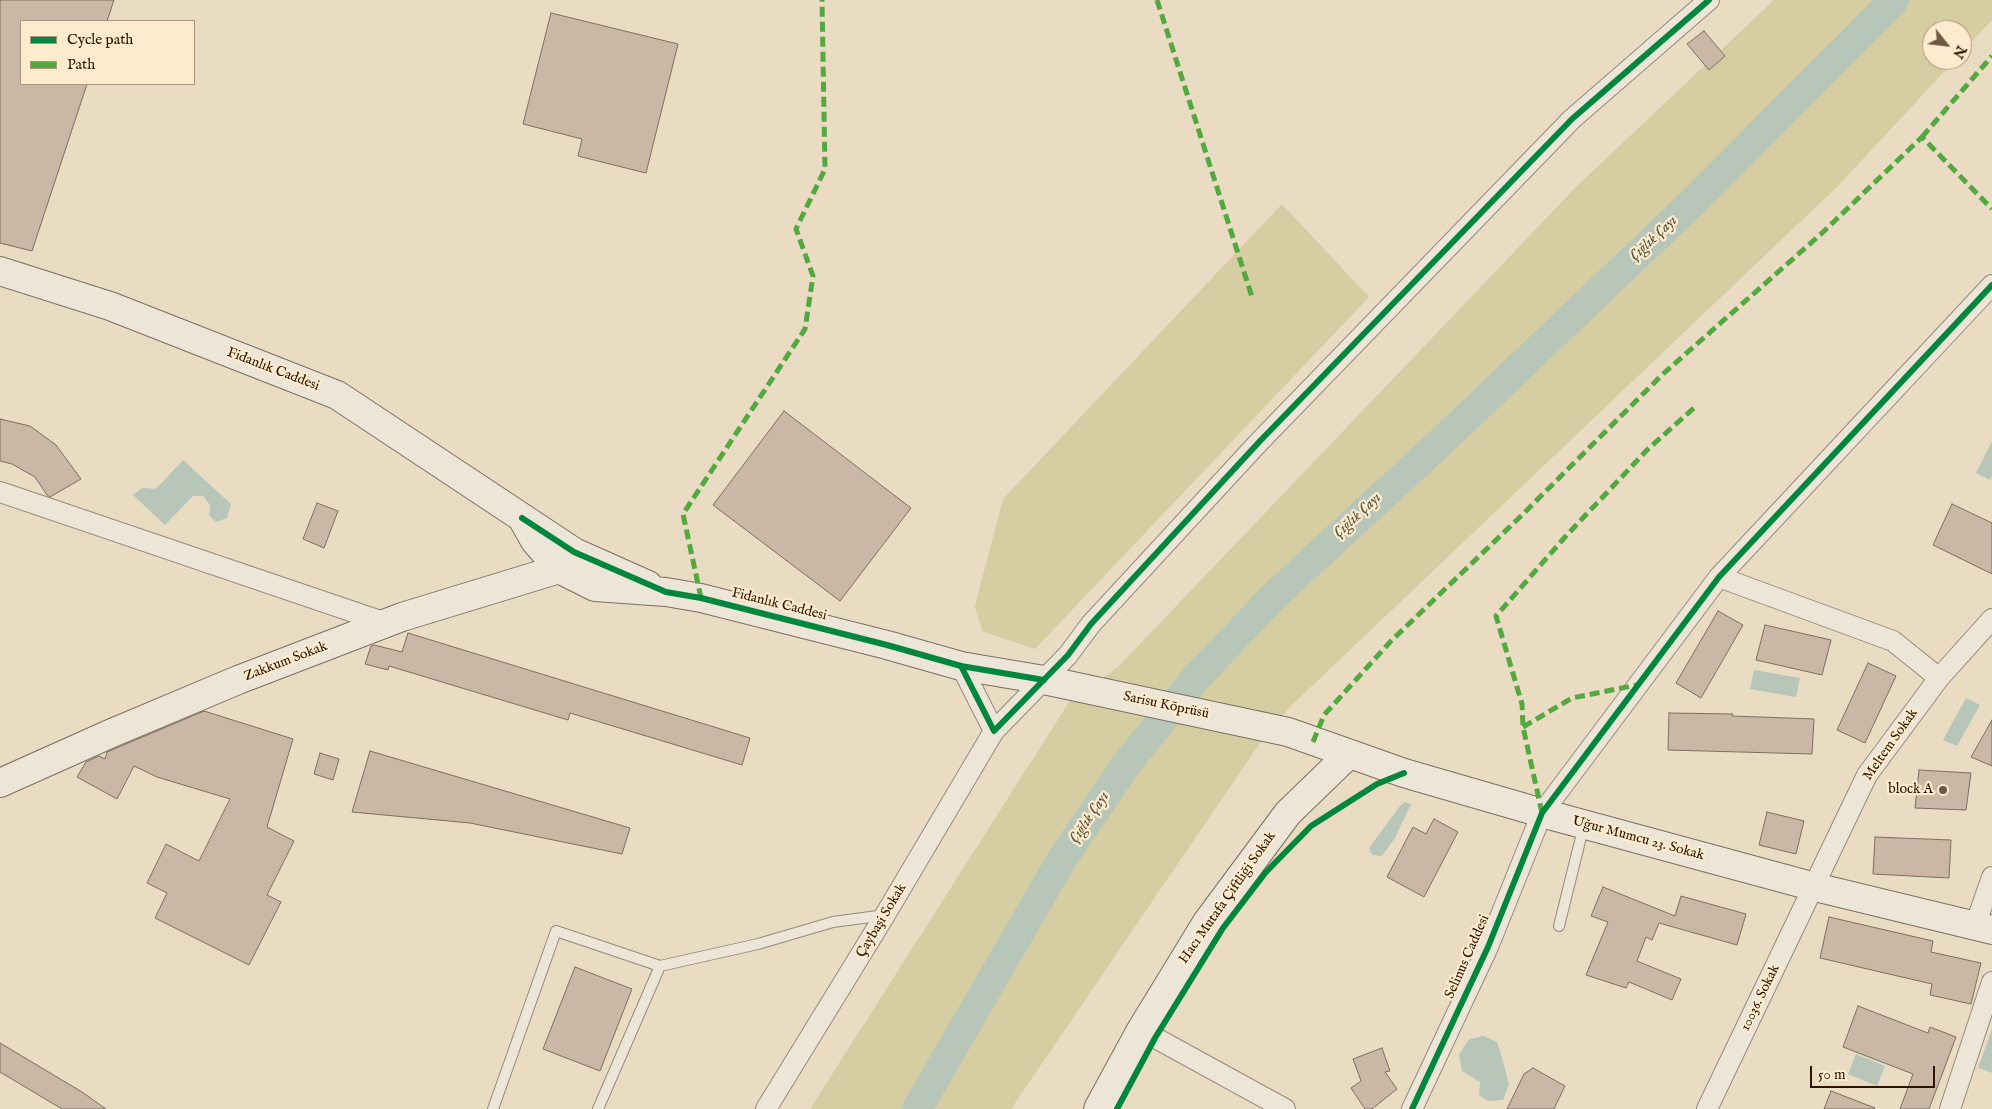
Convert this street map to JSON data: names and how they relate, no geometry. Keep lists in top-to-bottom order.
{
  "streets": {
    "street": [
      "Fidanlık Caddesi",
      "Zakkum Sokak",
      "Sarisu Kōprüsü",
      "Meltem Sokak",
      "Uğur Mumcu 23. Sokak",
      "Hacı Mutafa Çiftliği Sokak",
      "Çaybaşi Sokak",
      "Selinus Caddesi",
      "10036. Sokak"
    ]
  },
  "crossings": [
    ["Fidanlık Caddesi", "Zakkum Sokak"],
    ["Fidanlık Caddesi", "Sarisu Kōprüsü"],
    ["Fidanlık Caddesi", "Çaybaşi Sokak"],
    ["Sarisu Kōprüsü", "Uğur Mumcu 23. Sokak"],
    ["Sarisu Kōprüsü", "Çaybaşi Sokak"],
    ["Meltem Sokak", "Uğur Mumcu 23. Sokak"],
    ["Meltem Sokak", "10036. Sokak"],
    ["Uğur Mumcu 23. Sokak", "Hacı Mutafa Çiftliği Sokak"],
    ["Uğur Mumcu 23. Sokak", "Selinus Caddesi"],
    ["Uğur Mumcu 23. Sokak", "10036. Sokak"]
  ],
  "water": ["Çığlık Çayı"],
  "places": ["block A"],
  "legend": ["Cycle path", "Path"],
  "scale_bar": "50 m",
  "north": "bottom right"
}
